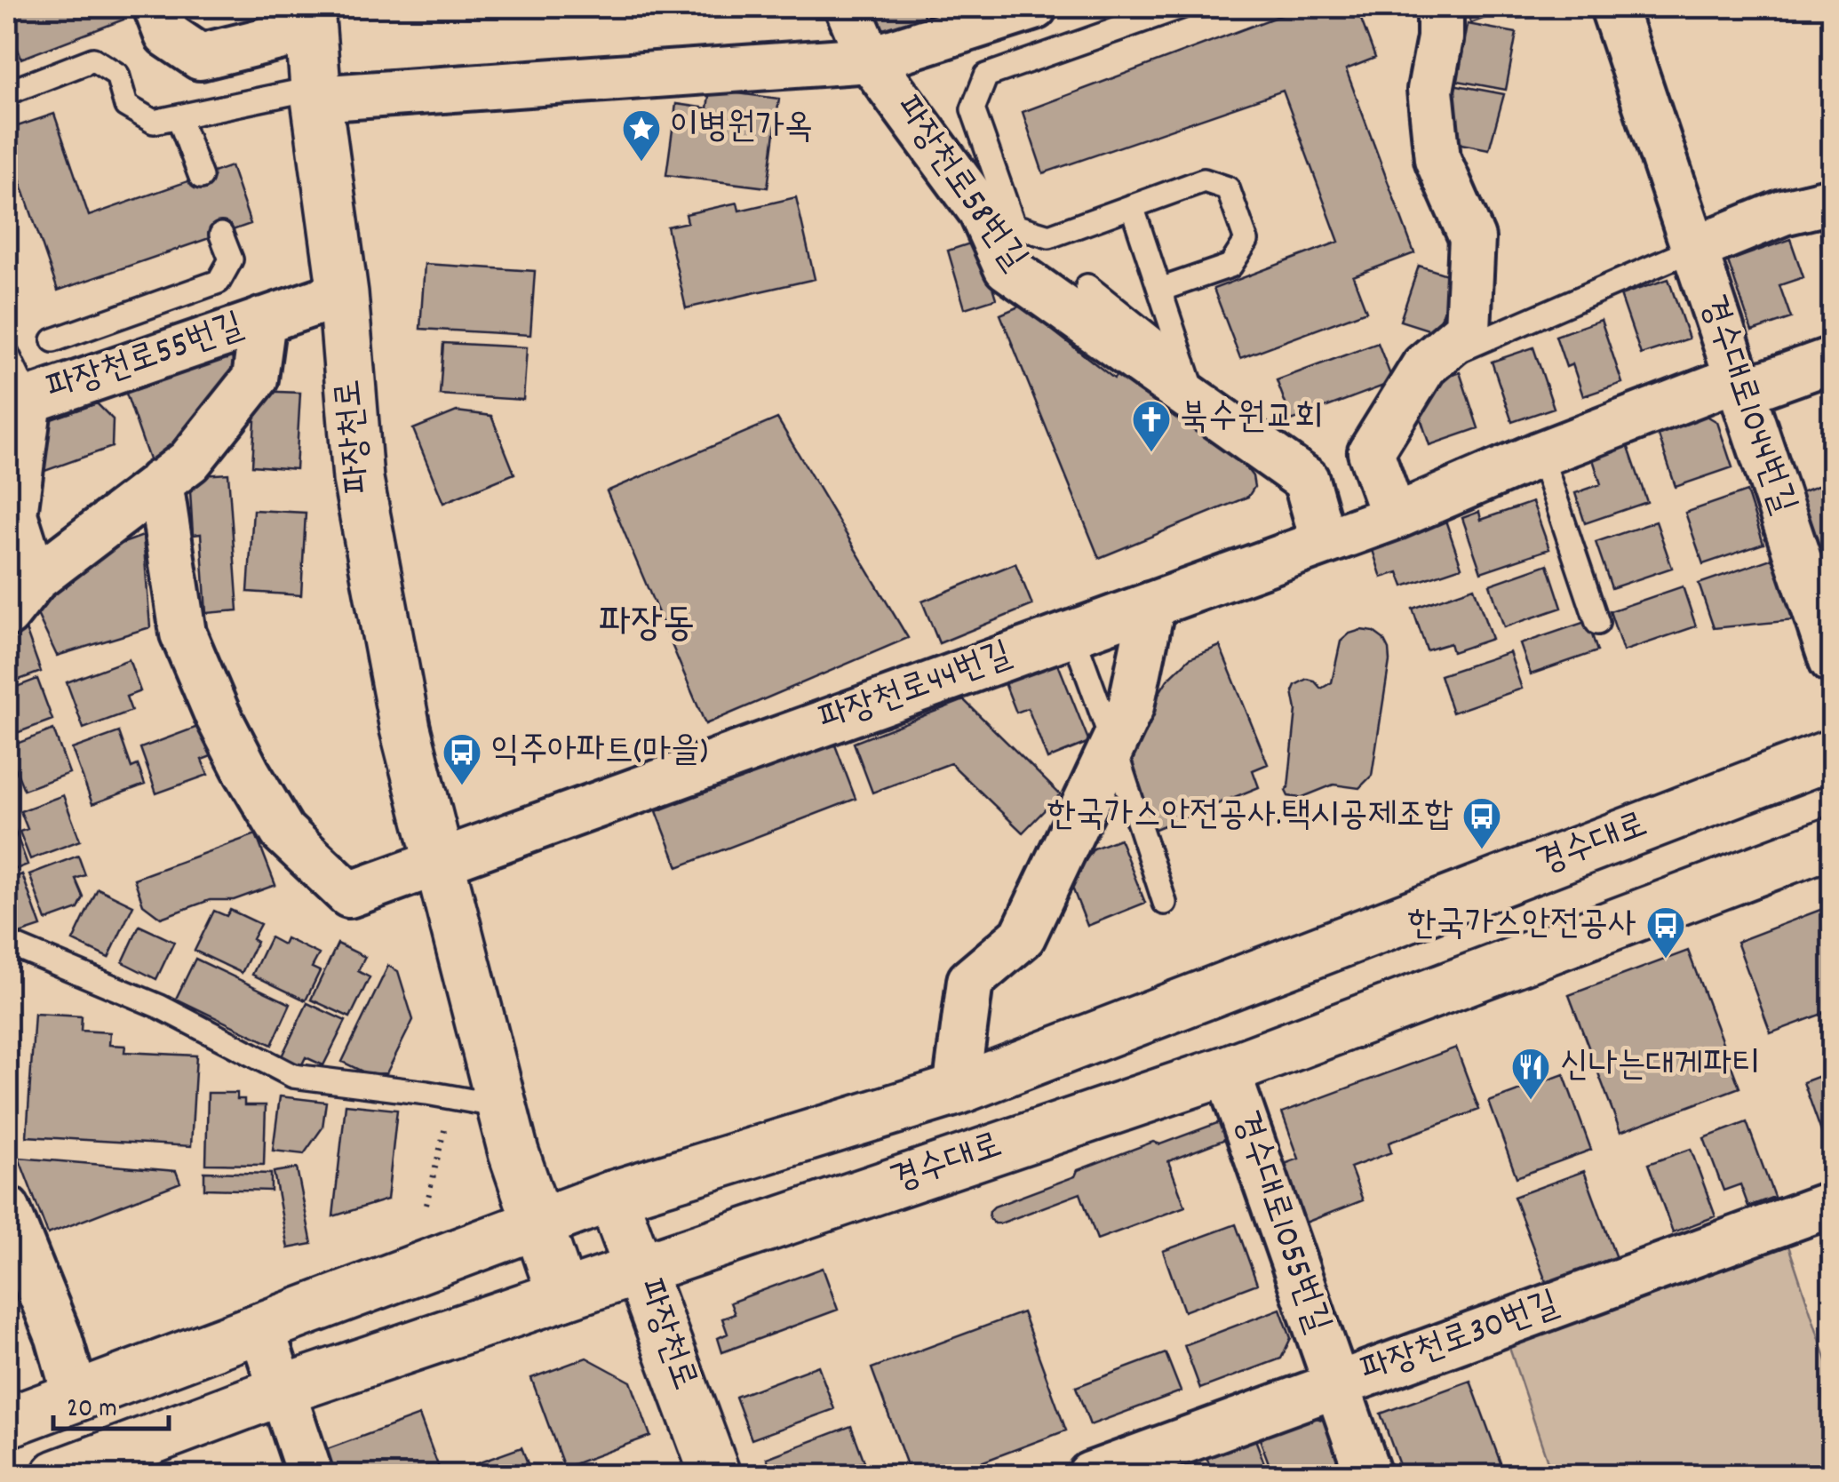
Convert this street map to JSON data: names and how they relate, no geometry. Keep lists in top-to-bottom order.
{
  "streets": {
    "main road": ["파장천로", "경수대로"],
    "street": [
      "파장천로58번길",
      "파장천로55번길",
      "경수대로1044번길",
      "파장천로44번길",
      "경수대로1055번길",
      "파장천로30번길"
    ]
  },
  "crossings": [
    ["파장천로58번길", "파장천로"],
    ["파장천로55번길", "파장천로"],
    ["경수대로1044번길", "파장천로44번길"],
    ["파장천로", "파장천로44번길"],
    ["파장천로", "경수대로"],
    ["파장천로44번길", "경수대로"],
    ["경수대로", "경수대로1055번길"],
    ["경수대로1055번길", "파장천로30번길"]
  ],
  "districts": ["파장동"],
  "places": {
    "place": ["이병원가옥"],
    "church": ["북수원교회"],
    "bus stop": ["익주아파트(마을)", "한국가스안전공사.택시공제조합", "한국가스안전공사"],
    "restaurant": ["신나는대게파티"]
  },
  "scale_bar": "20 m"
}
